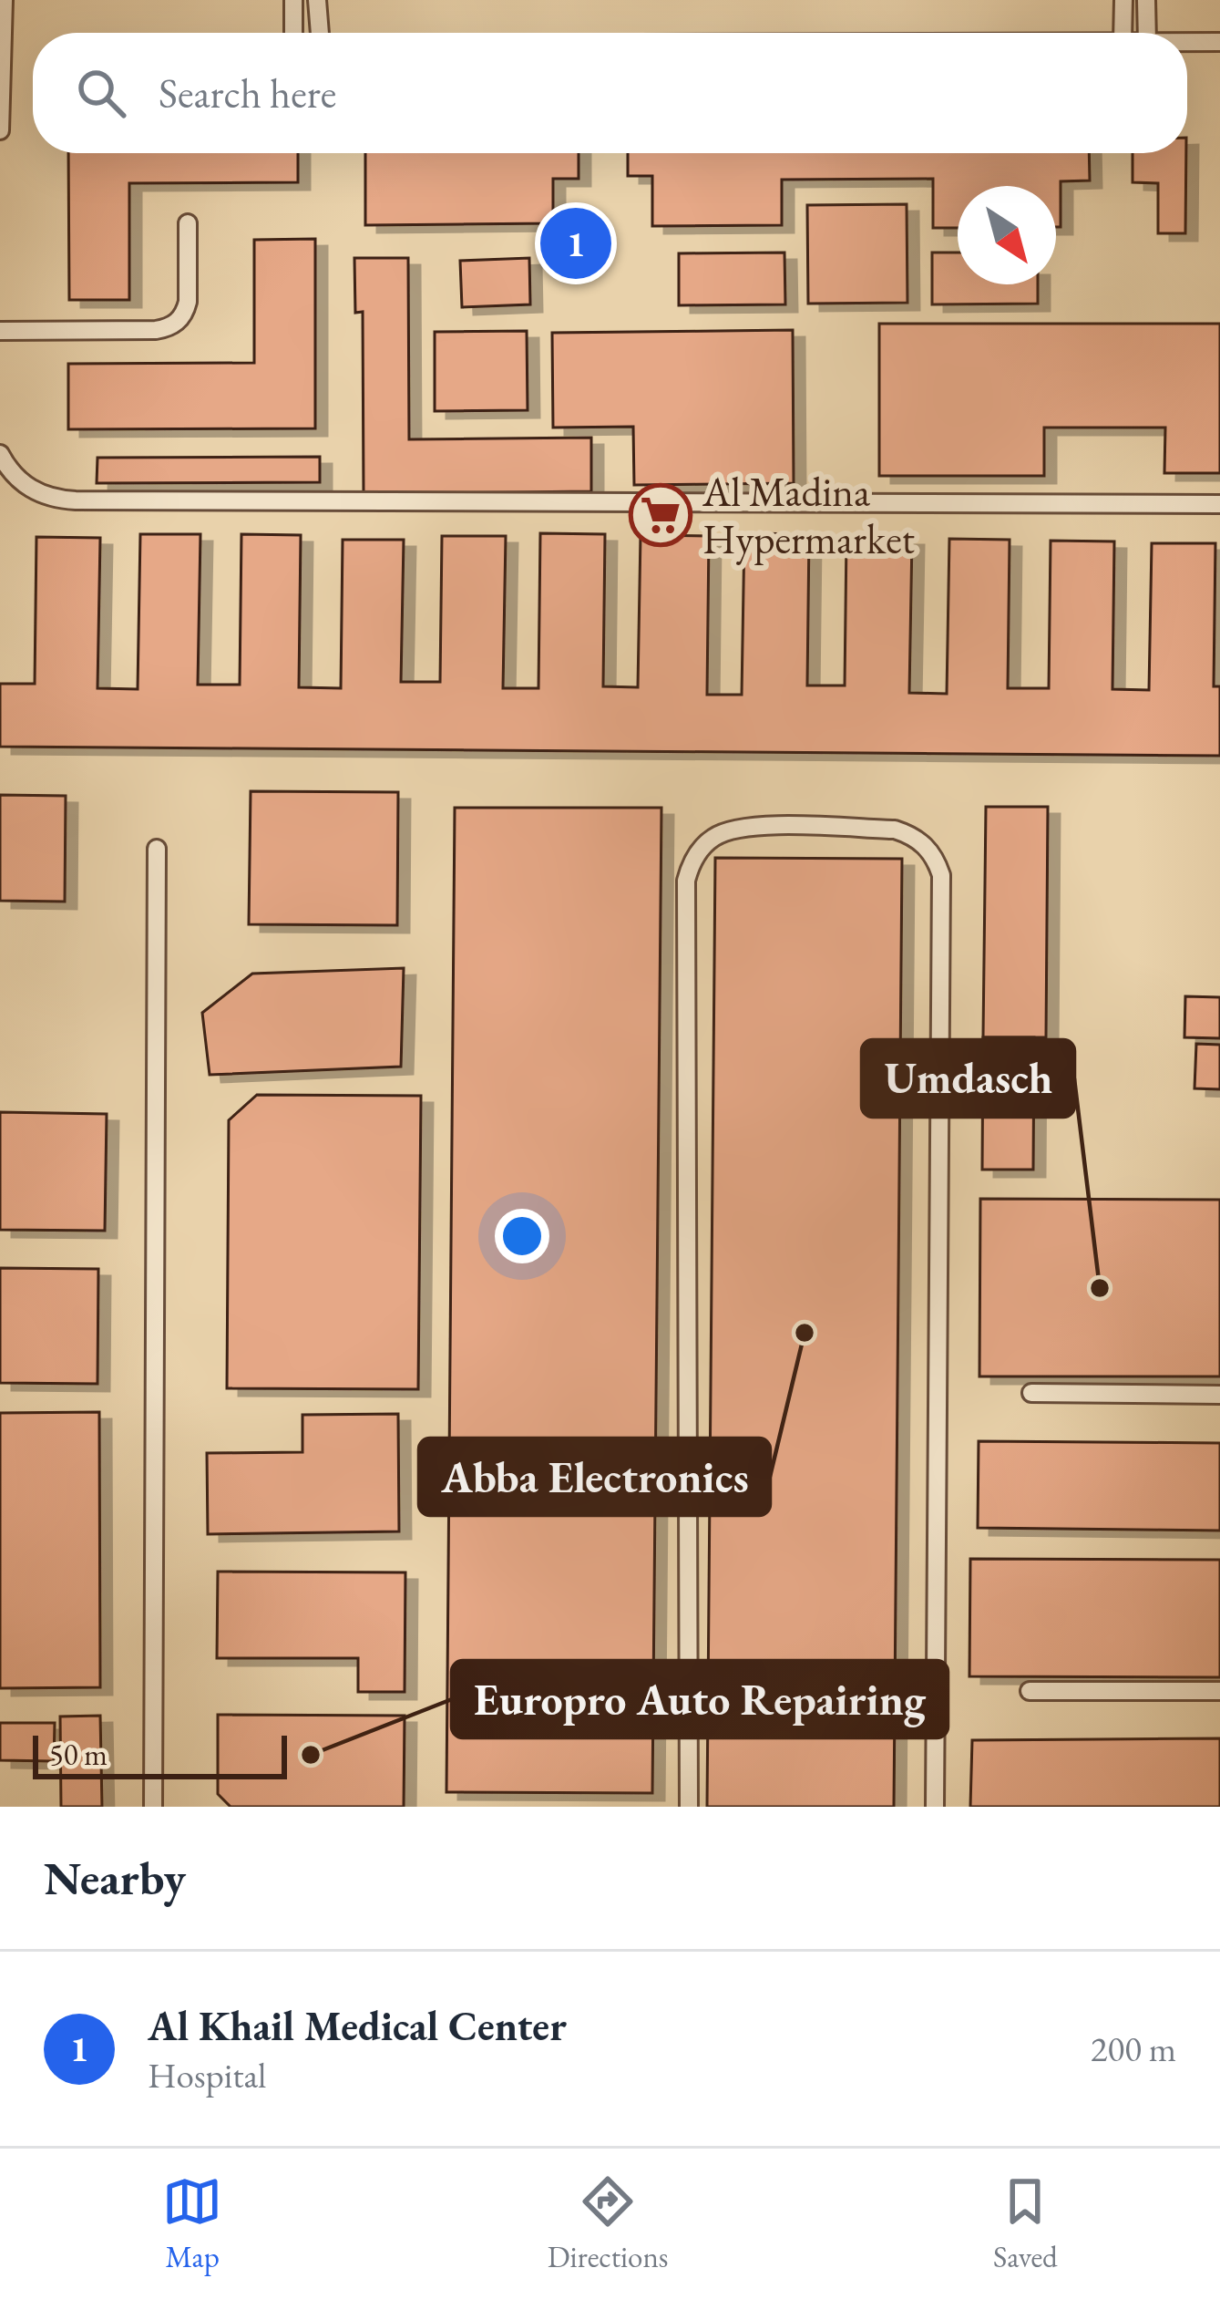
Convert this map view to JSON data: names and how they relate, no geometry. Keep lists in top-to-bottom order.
{
  "places": {
    "supermarket": ["Al Madina Hypermarket"],
    "other": ["Umdasch", "Abba Electronics", "Europro Auto Repairing"]
  },
  "scale_bar": "50 m",
  "north": "bottom right",
  "page": {
    "search": "Search here",
    "pins": "1",
    "scale": "50 m",
    "heading": "Nearby",
    "list": [
      {
        "mark": "1",
        "name": "Al Khail Medical Center",
        "note": "Hospital",
        "value": "200 m"
      }
    ],
    "nav": ["Map", "Directions", "Saved"]
  }
}
